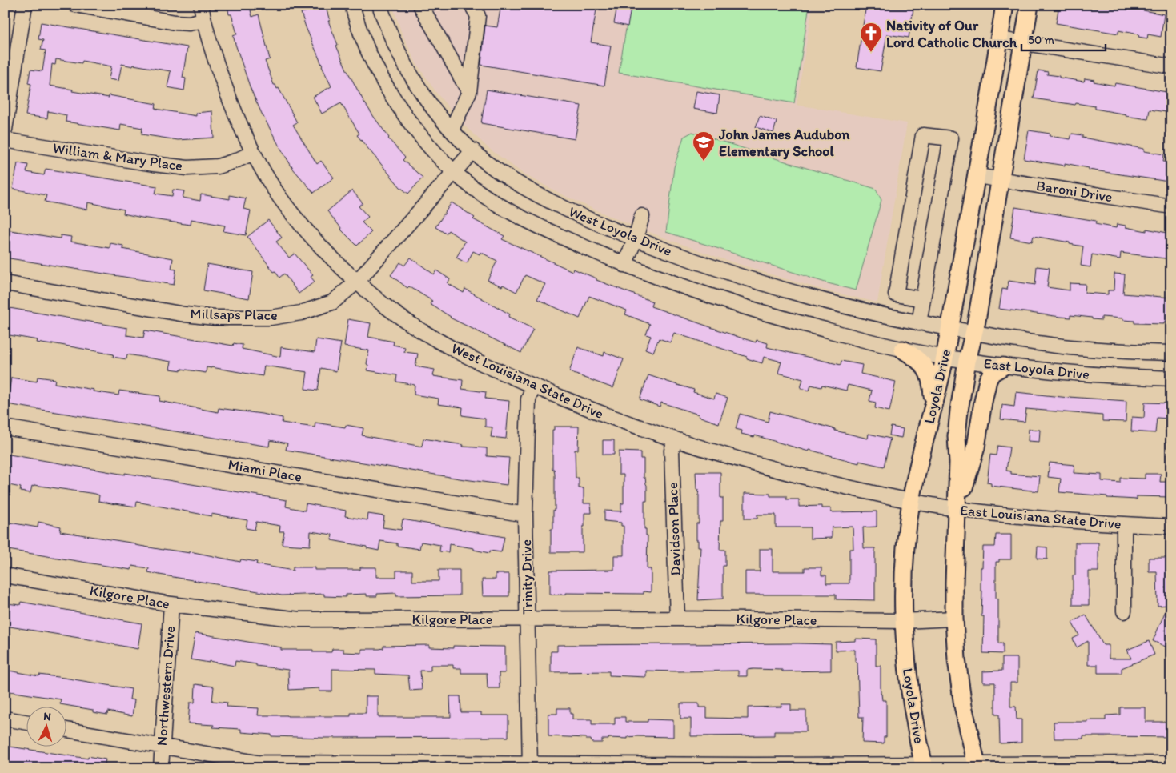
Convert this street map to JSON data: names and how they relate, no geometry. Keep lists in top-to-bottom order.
{
  "streets": {
    "main road": ["Loyola Drive"],
    "street": [
      "William & Mary Place",
      "Baroni Drive",
      "West Loyola Drive",
      "Millsaps Place",
      "East Loyola Drive",
      "West Louisiana State Drive",
      "Miami Place",
      "East Louisiana State Drive",
      "Davidson Place",
      "Trinity Drive",
      "Kilgore Place",
      "Northwestern Drive"
    ]
  },
  "crossings": [
    ["William & Mary Place", "West Louisiana State Drive"],
    ["Baroni Drive", "Loyola Drive"],
    ["West Loyola Drive", "Millsaps Place"],
    ["West Loyola Drive", "East Loyola Drive"],
    ["West Loyola Drive", "Loyola Drive"],
    ["Millsaps Place", "West Louisiana State Drive"],
    ["East Loyola Drive", "Loyola Drive"],
    ["West Louisiana State Drive", "Loyola Drive"],
    ["West Louisiana State Drive", "East Louisiana State Drive"],
    ["West Louisiana State Drive", "Davidson Place"],
    ["West Louisiana State Drive", "Trinity Drive"],
    ["Loyola Drive", "East Louisiana State Drive"],
    ["Loyola Drive", "Kilgore Place"],
    ["Miami Place", "Trinity Drive"],
    ["Davidson Place", "Kilgore Place"],
    ["Trinity Drive", "Kilgore Place"],
    ["Kilgore Place", "Northwestern Drive"]
  ],
  "places": {
    "church": ["Nativity of Our Lord Catholic Church"],
    "school or university": ["John James Audubon Elementary School"]
  },
  "scale_bar": "50 m",
  "north": "top"
}
